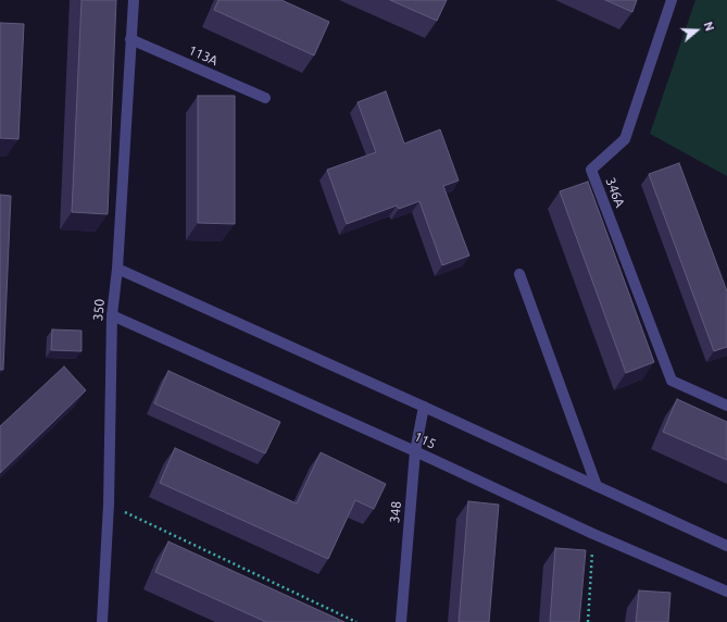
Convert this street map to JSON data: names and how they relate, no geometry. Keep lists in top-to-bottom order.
{
  "streets": {
    "street": [
      "113A",
      "346A",
      "350",
      "115",
      "348"
    ]
  },
  "crossings": [
    ["113A", "350"],
    ["350", "115"],
    ["115", "348"]
  ],
  "north": "right"
}
